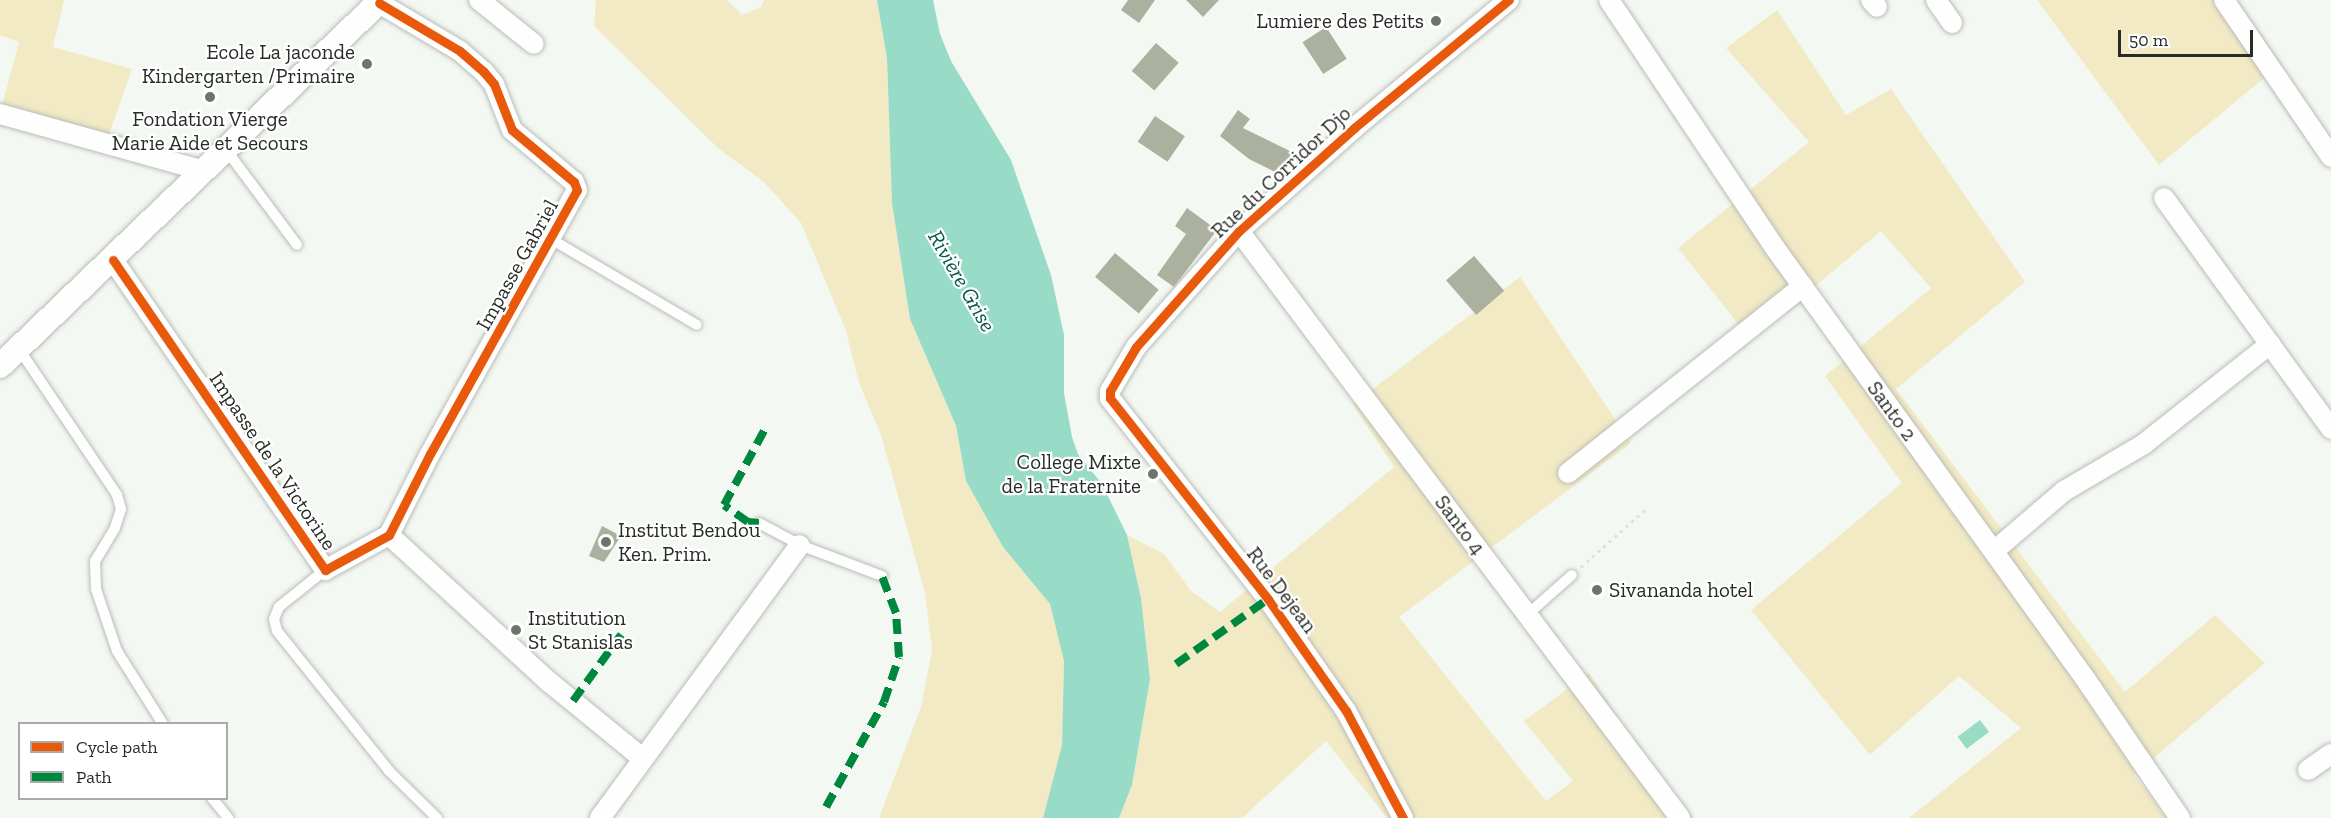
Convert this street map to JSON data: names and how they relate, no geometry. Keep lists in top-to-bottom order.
{
  "streets": {
    "street": [
      "Rue du Corridor Djo",
      "Impasse Gabriel",
      "Santo 2",
      "Impasse de la Victorine",
      "Santo 4",
      "Rue Dejean"
    ]
  },
  "crossings": [
    ["Rue du Corridor Djo", "Santo 4"],
    ["Rue du Corridor Djo", "Rue Dejean"],
    ["Impasse Gabriel", "Impasse de la Victorine"]
  ],
  "water": ["Rivière Grise"],
  "places": [
    "Lumiere des Petits",
    "Ecole La jaconde Kindergarten /Primaire",
    "Fondation Vierge Marie Aide et Secours",
    "College Mixte de la Fraternite",
    "Institut Bendou Ken. Prim.",
    "Sivananda hotel",
    "Institution St Stanislas"
  ],
  "legend": ["Cycle path", "Path"],
  "scale_bar": "50 m"
}
